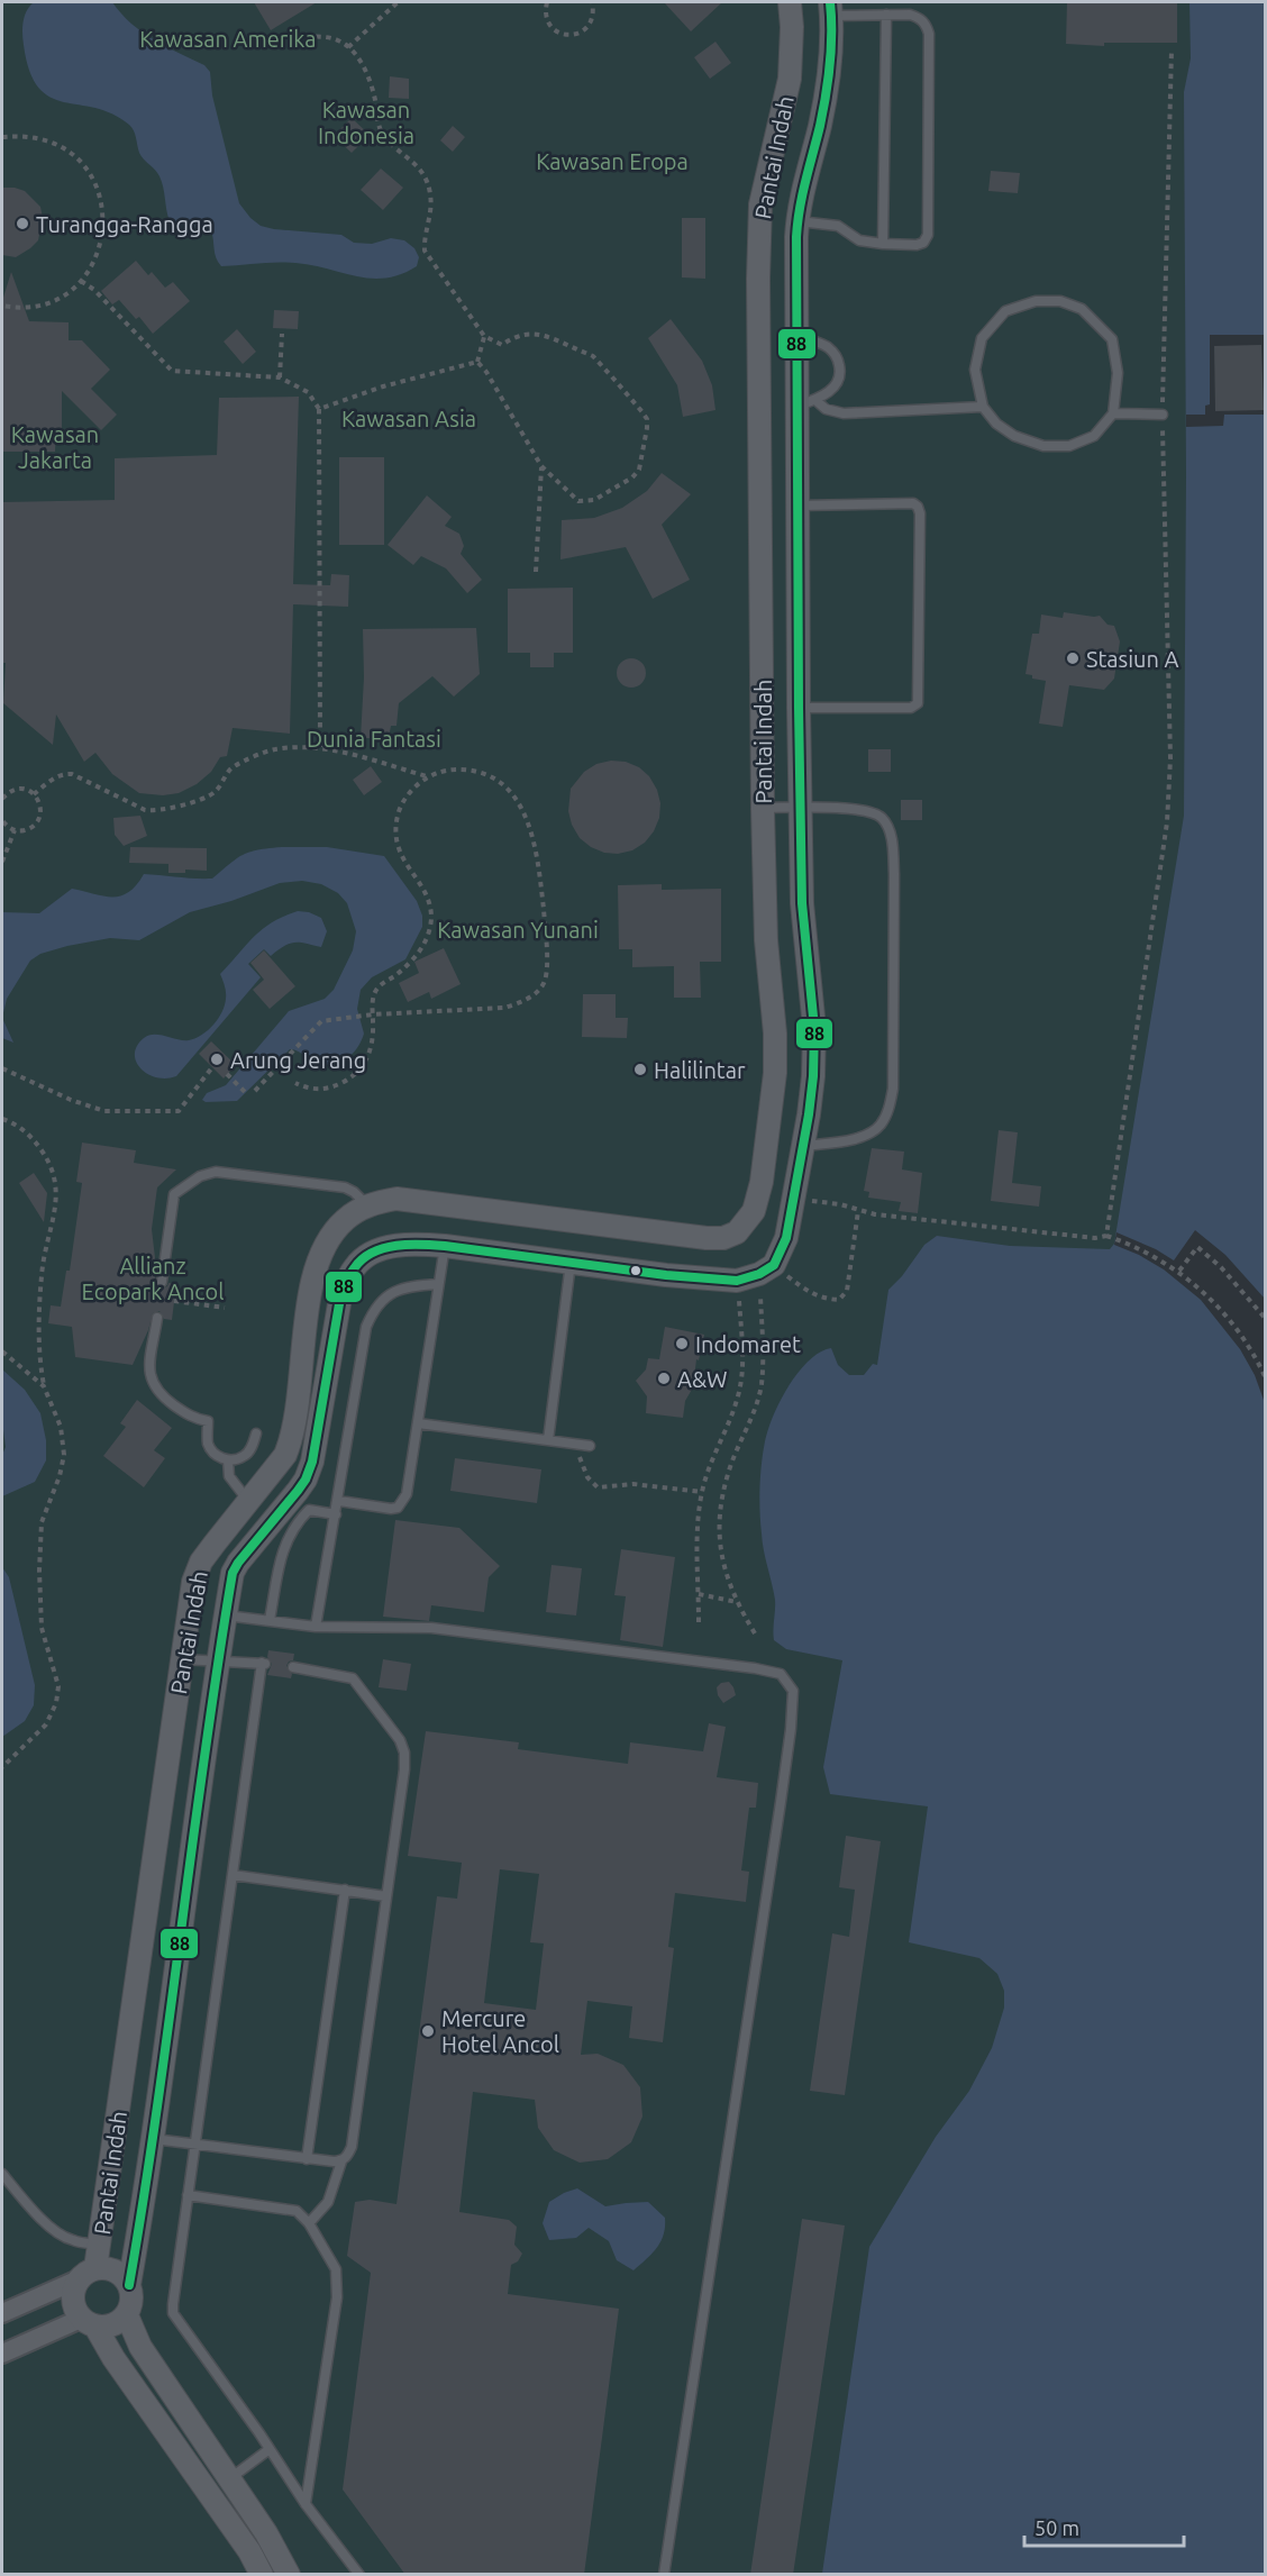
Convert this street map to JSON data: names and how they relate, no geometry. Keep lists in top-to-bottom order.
{
  "streets": {
    "street": ["Pantai Indah"]
  },
  "parks": [
    "Kawasan Amerika",
    "Kawasan Indonesia",
    "Kawasan Eropa",
    "Kawasan Asia",
    "Kawasan Jakarta",
    "Dunia Fantasi",
    "Kawasan Yunani",
    "Allianz Ecopark Ancol"
  ],
  "places": [
    "Turangga-Rangga",
    "Stasiun A",
    "Arung Jerang",
    "Halilintar",
    "Indomaret",
    "A&W",
    "Mercure Hotel Ancol"
  ],
  "lines": ["transit line 88"],
  "scale_bar": "50 m"
}
